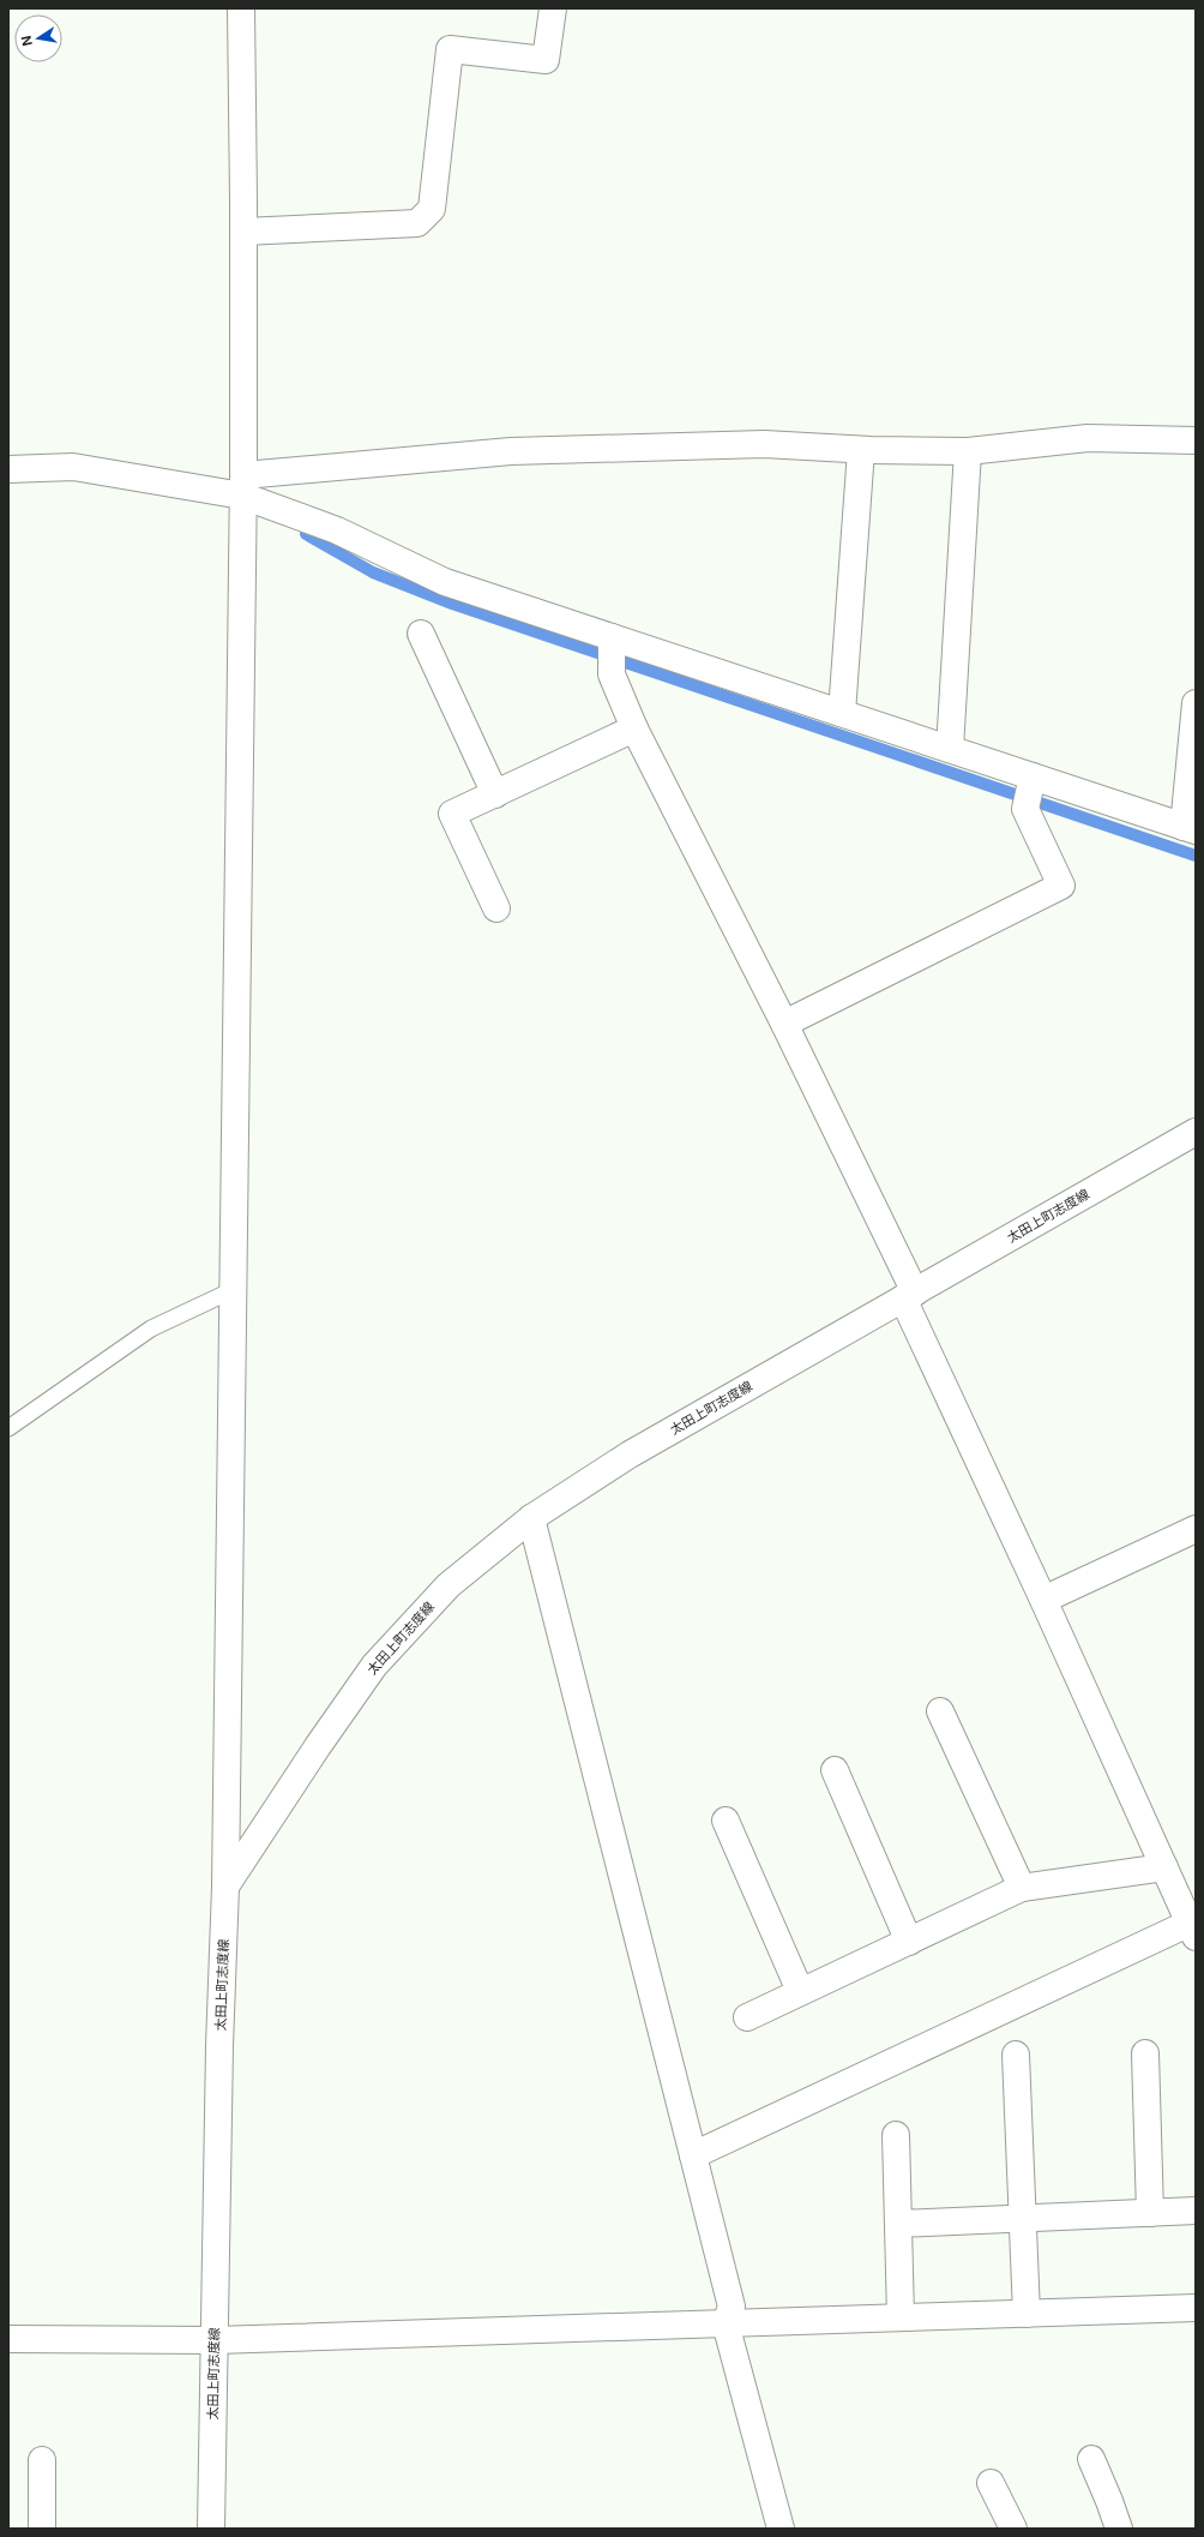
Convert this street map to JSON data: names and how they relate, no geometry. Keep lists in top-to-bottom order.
{
  "streets": {
    "street": ["太田上町志度線"]
  },
  "north": "left"
}
